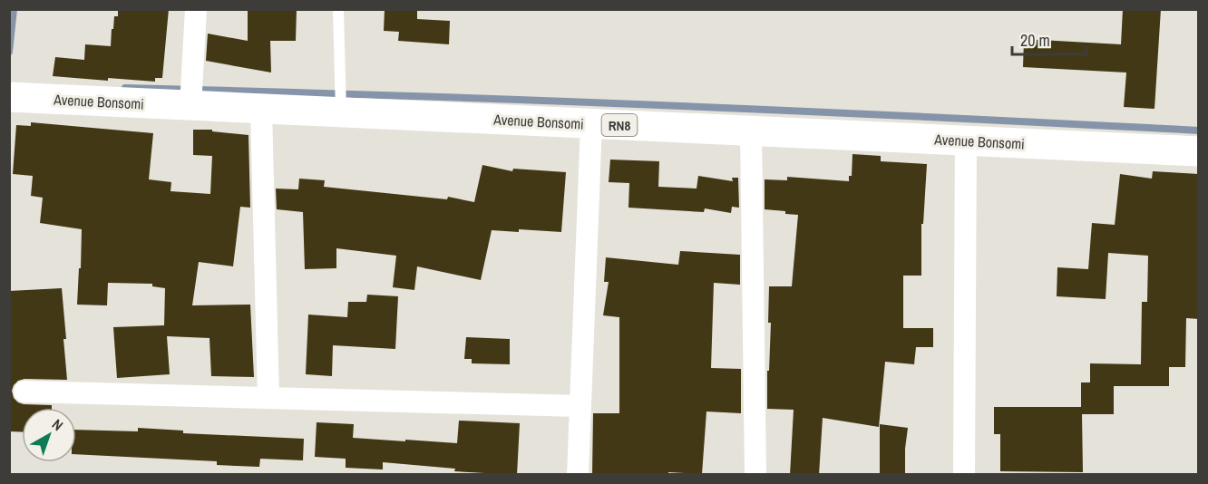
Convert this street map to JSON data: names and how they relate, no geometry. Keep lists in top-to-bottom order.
{
  "streets": {
    "main road": ["Avenue Bonsomi", "RN8"]
  },
  "scale_bar": "20 m",
  "north": "top right"
}
